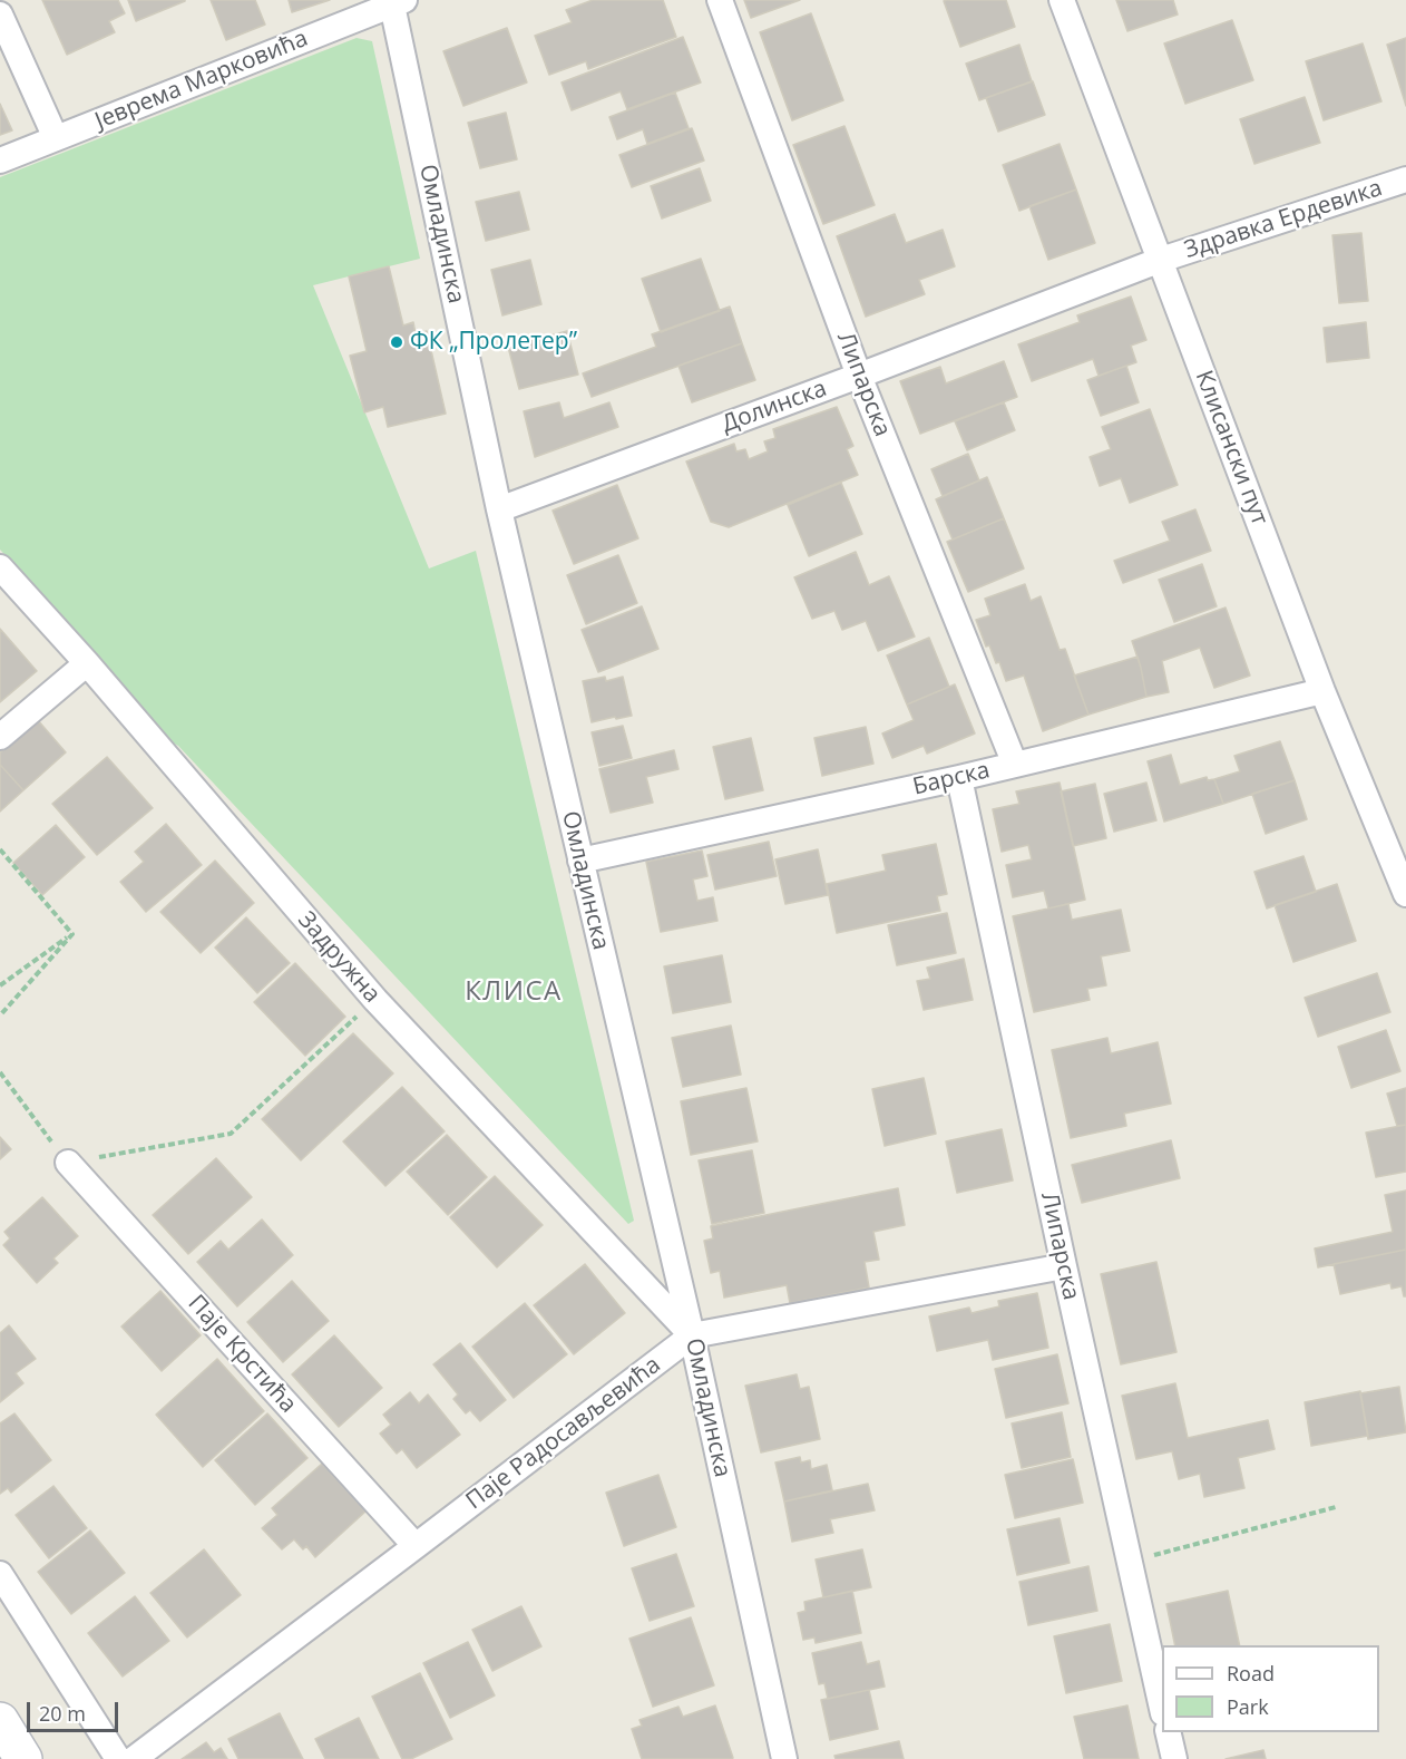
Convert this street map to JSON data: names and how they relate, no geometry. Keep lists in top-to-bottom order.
{
  "streets": {
    "street": [
      "Јеврема Марковића",
      "Здравка Ердевика",
      "Омладинска",
      "Липарска",
      "Долинска",
      "Клисански пут",
      "Барска",
      "Задружна",
      "Паје Крстића",
      "Паје Радосављевића"
    ]
  },
  "crossings": [
    ["Јеврема Марковића", "Омладинска"],
    ["Здравка Ердевика", "Долинска"],
    ["Здравка Ердевика", "Клисански пут"],
    ["Омладинска", "Долинска"],
    ["Омладинска", "Барска"],
    ["Омладинска", "Задружна"],
    ["Омладинска", "Паје Радосављевића"],
    ["Липарска", "Долинска"],
    ["Липарска", "Барска"],
    ["Липарска", "Паје Радосављевића"],
    ["Долинска", "Клисански пут"],
    ["Клисански пут", "Барска"],
    ["Задружна", "Паје Радосављевића"],
    ["Паје Крстића", "Паје Радосављевића"]
  ],
  "districts": ["КЛИСА"],
  "places": ["ФК „Пролетер”"],
  "legend": ["Road", "Park"],
  "scale_bar": "20 m"
}
